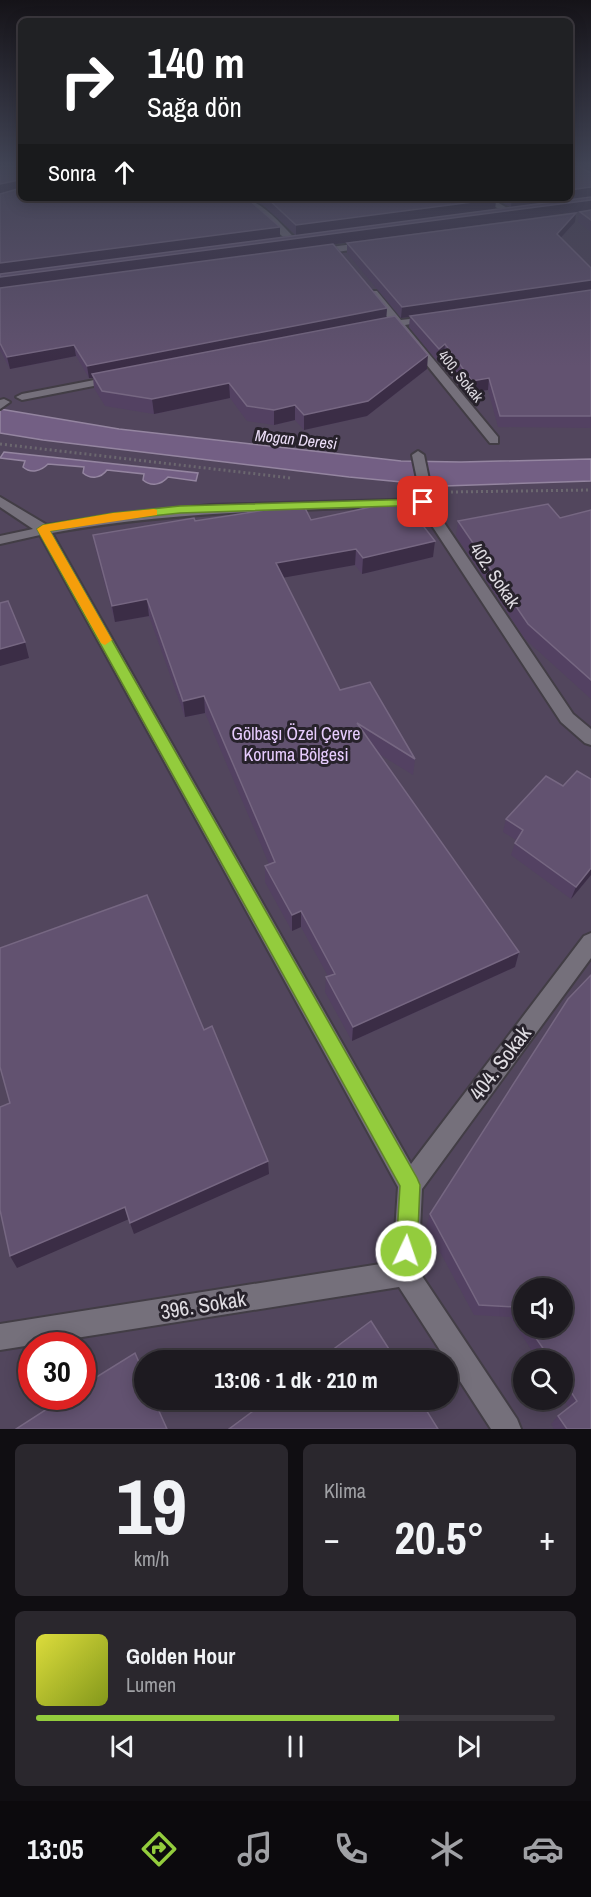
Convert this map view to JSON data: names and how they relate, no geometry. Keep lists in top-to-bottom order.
{
  "streets": {
    "street": [
      "400. Sokak",
      "402. Sokak",
      "404. Sokak",
      "396. Sokak"
    ]
  },
  "water": ["Mogan Deresi"],
  "parks": ["Gölbaşı Özel Çevre Koruma Bölgesi"],
  "page": {
    "turn": ["140 m", "Sağa dön"],
    "then": "Sonra",
    "limit": "30",
    "trip": "13:06 · 1 dk · 210 m",
    "tile": [
      ["19", "km/h"],
      "Klima"
    ],
    "heat": ["−", "20.5°", "+"],
    "song": ["Golden Hour", "Lumen"],
    "tabs": "13:05"
  }
}
